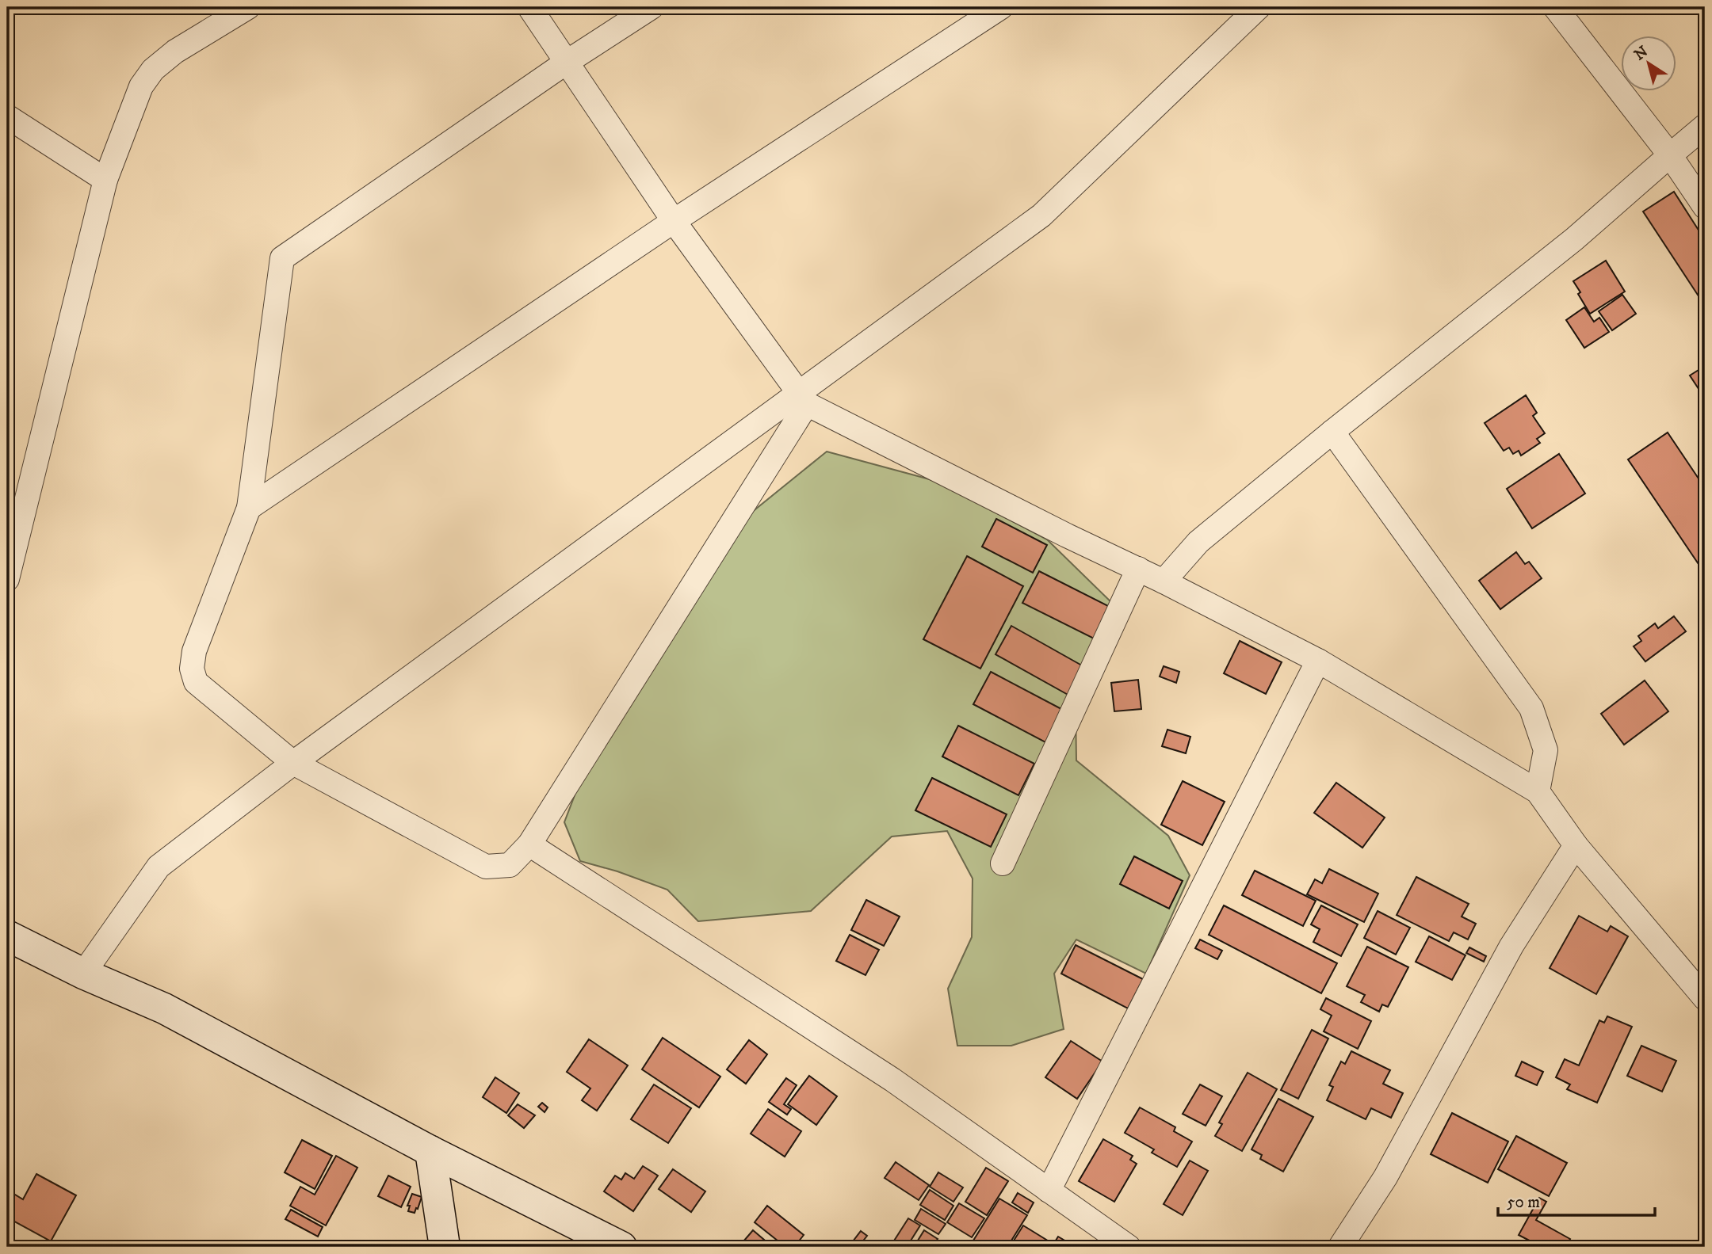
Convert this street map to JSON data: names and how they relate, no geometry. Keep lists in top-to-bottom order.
{
  "scale_bar": "50 m",
  "north": "top left"
}
